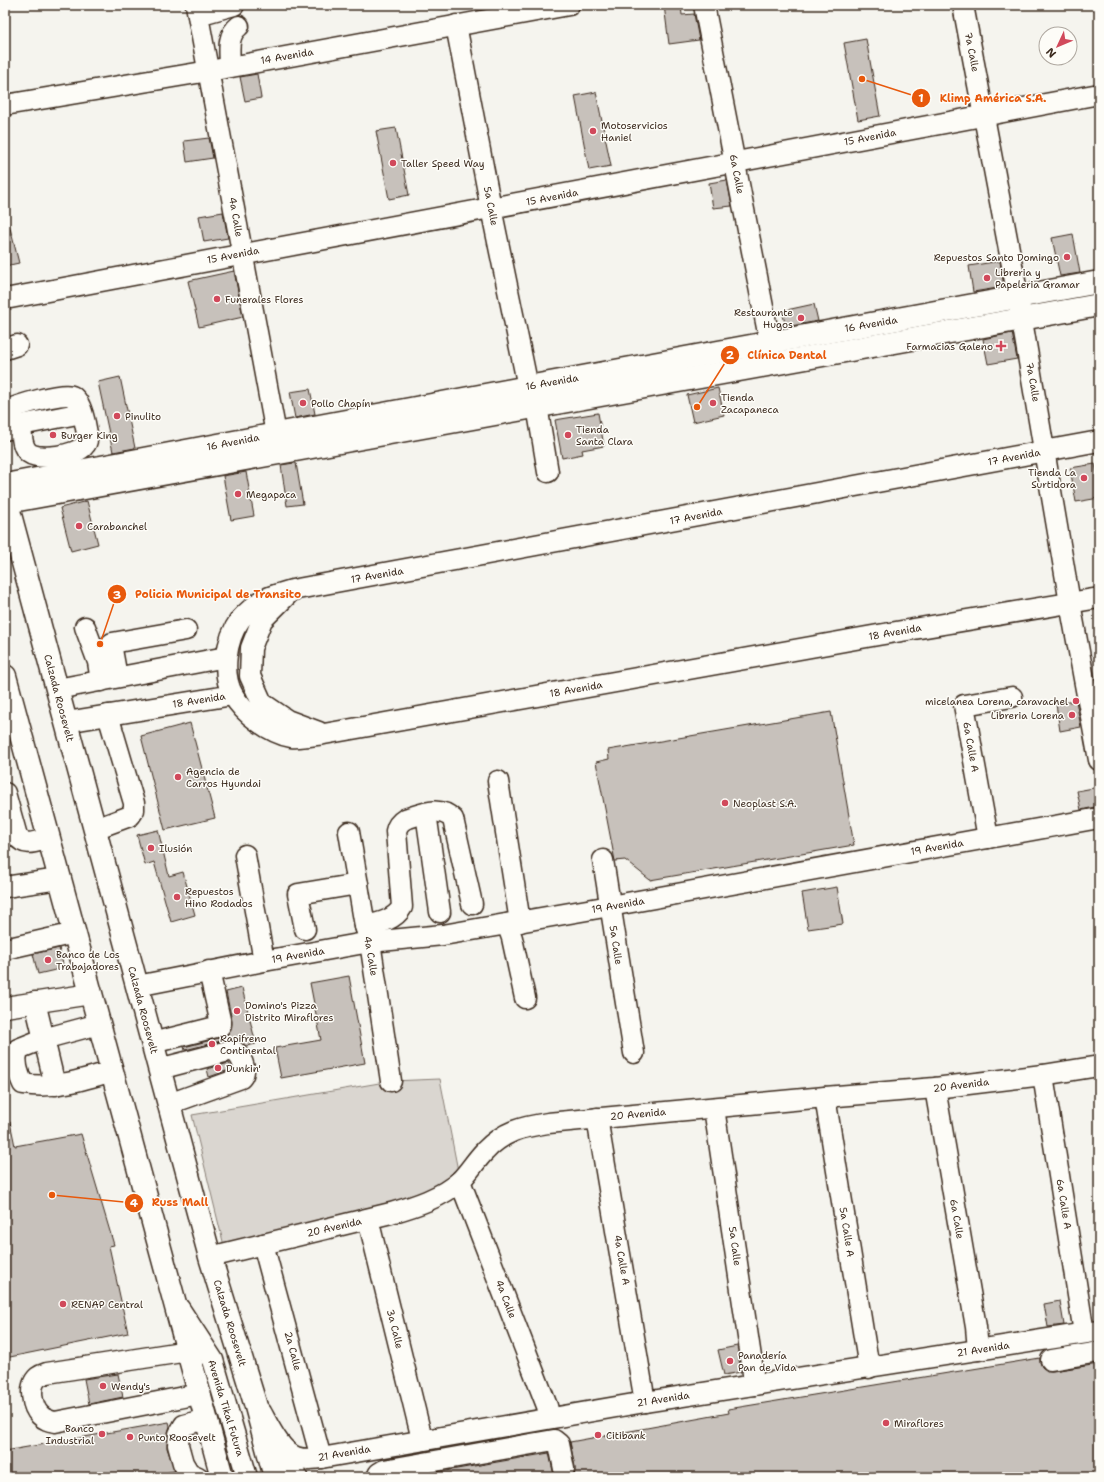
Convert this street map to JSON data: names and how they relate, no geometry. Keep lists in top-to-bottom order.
{
  "streets": {
    "main road": ["16 Avenida", "Calzada Roosevelt"],
    "street": [
      "7a Calle",
      "14 Avenida",
      "15 Avenida",
      "6a Calle",
      "5a Calle",
      "4a Calle",
      "17 Avenida",
      "18 Avenida",
      "6a Calle A",
      "19 Avenida",
      "20 Avenida",
      "5a Calle A",
      "4a Calle A",
      "3a Calle",
      "21 Avenida",
      "2a Calle",
      "Avenida Tikal Futura"
    ]
  },
  "crossings": [
    ["7a Calle", "15 Avenida"],
    ["7a Calle", "16 Avenida"],
    ["7a Calle", "17 Avenida"],
    ["7a Calle", "18 Avenida"],
    ["14 Avenida", "5a Calle"],
    ["14 Avenida", "4a Calle"],
    ["15 Avenida", "6a Calle"],
    ["15 Avenida", "5a Calle"],
    ["15 Avenida", "4a Calle"],
    ["6a Calle", "16 Avenida"],
    ["6a Calle", "20 Avenida"],
    ["6a Calle", "21 Avenida"],
    ["5a Calle", "16 Avenida"],
    ["5a Calle", "19 Avenida"],
    ["5a Calle", "20 Avenida"],
    ["5a Calle", "21 Avenida"],
    ["4a Calle", "16 Avenida"],
    ["4a Calle", "19 Avenida"],
    ["4a Calle", "20 Avenida"],
    ["4a Calle", "21 Avenida"],
    ["16 Avenida", "Calzada Roosevelt"],
    ["17 Avenida", "18 Avenida"],
    ["18 Avenida", "Calzada Roosevelt"],
    ["Calzada Roosevelt", "19 Avenida"],
    ["Calzada Roosevelt", "20 Avenida"],
    ["6a Calle A", "19 Avenida"],
    ["6a Calle A", "20 Avenida"],
    ["6a Calle A", "21 Avenida"],
    ["20 Avenida", "5a Calle A"],
    ["20 Avenida", "4a Calle A"],
    ["20 Avenida", "3a Calle"],
    ["20 Avenida", "2a Calle"],
    ["5a Calle A", "21 Avenida"],
    ["4a Calle A", "21 Avenida"],
    ["3a Calle", "21 Avenida"],
    ["21 Avenida", "2a Calle"]
  ],
  "places": {
    "other": [
      "Klimp América S.A.",
      "Motoservicios Haniel",
      "Taller Speed Way",
      "Repuestos Santo Domingo",
      "Libreria y Papeleria Gramar",
      "Funerales Flores",
      "Restaurante Hugos",
      "Pollo Chapín",
      "Tienda Zacapaneca",
      "Clínica Dental",
      "Pinulito",
      "Burger King",
      "Tienda Santa Clara",
      "Tienda La Surtidora",
      "Megapaca",
      "Carabanchel",
      "Policia Municipal de Transito",
      "micelanea Lorena, caravachel",
      "Libreria Lorena",
      "Agencia de Carros Hyundai",
      "Neoplast S.A.",
      "Ilusión",
      "Repuestos Hino Rodados",
      "Banco de Los Trabajadores",
      "Domino's Pizza Distrito Miraflores",
      "Rapifreno Continental",
      "Dunkin'",
      "Russ Mall",
      "RENAP Central",
      "Panadería Pan de Vida",
      "Wendy's",
      "Miraflores",
      "Banco Industrial",
      "Citibank",
      "Punto Roosevelt"
    ],
    "health": ["Farmacias Galeno"]
  },
  "north": "bottom left"
}
